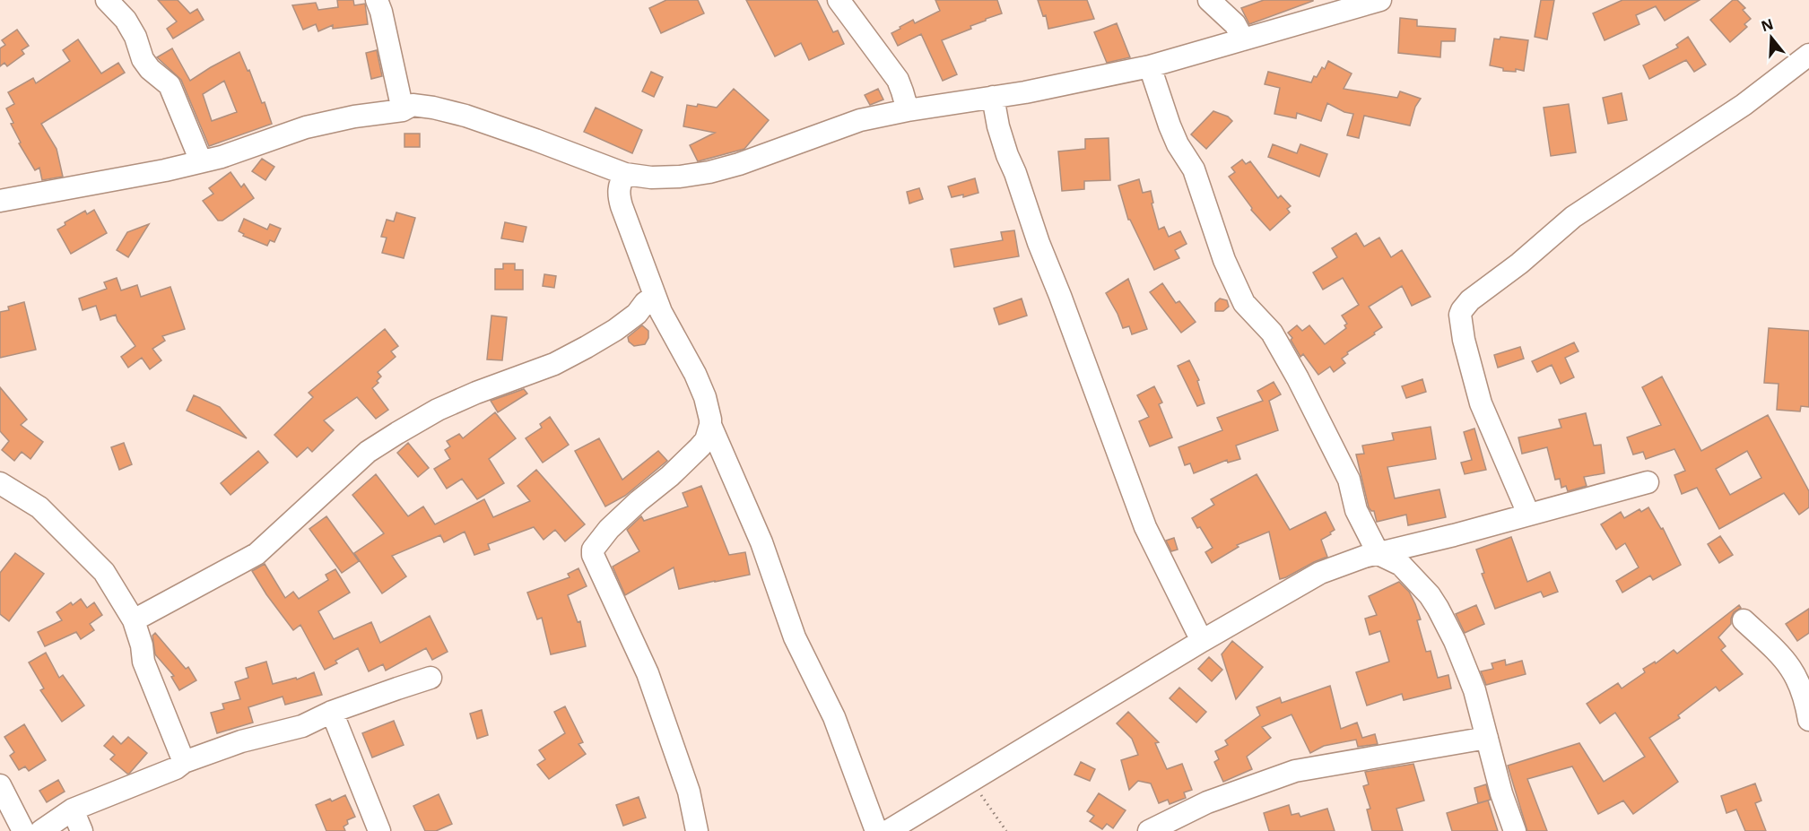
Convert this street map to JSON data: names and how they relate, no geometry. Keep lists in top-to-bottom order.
{
  "north": "top"
}
